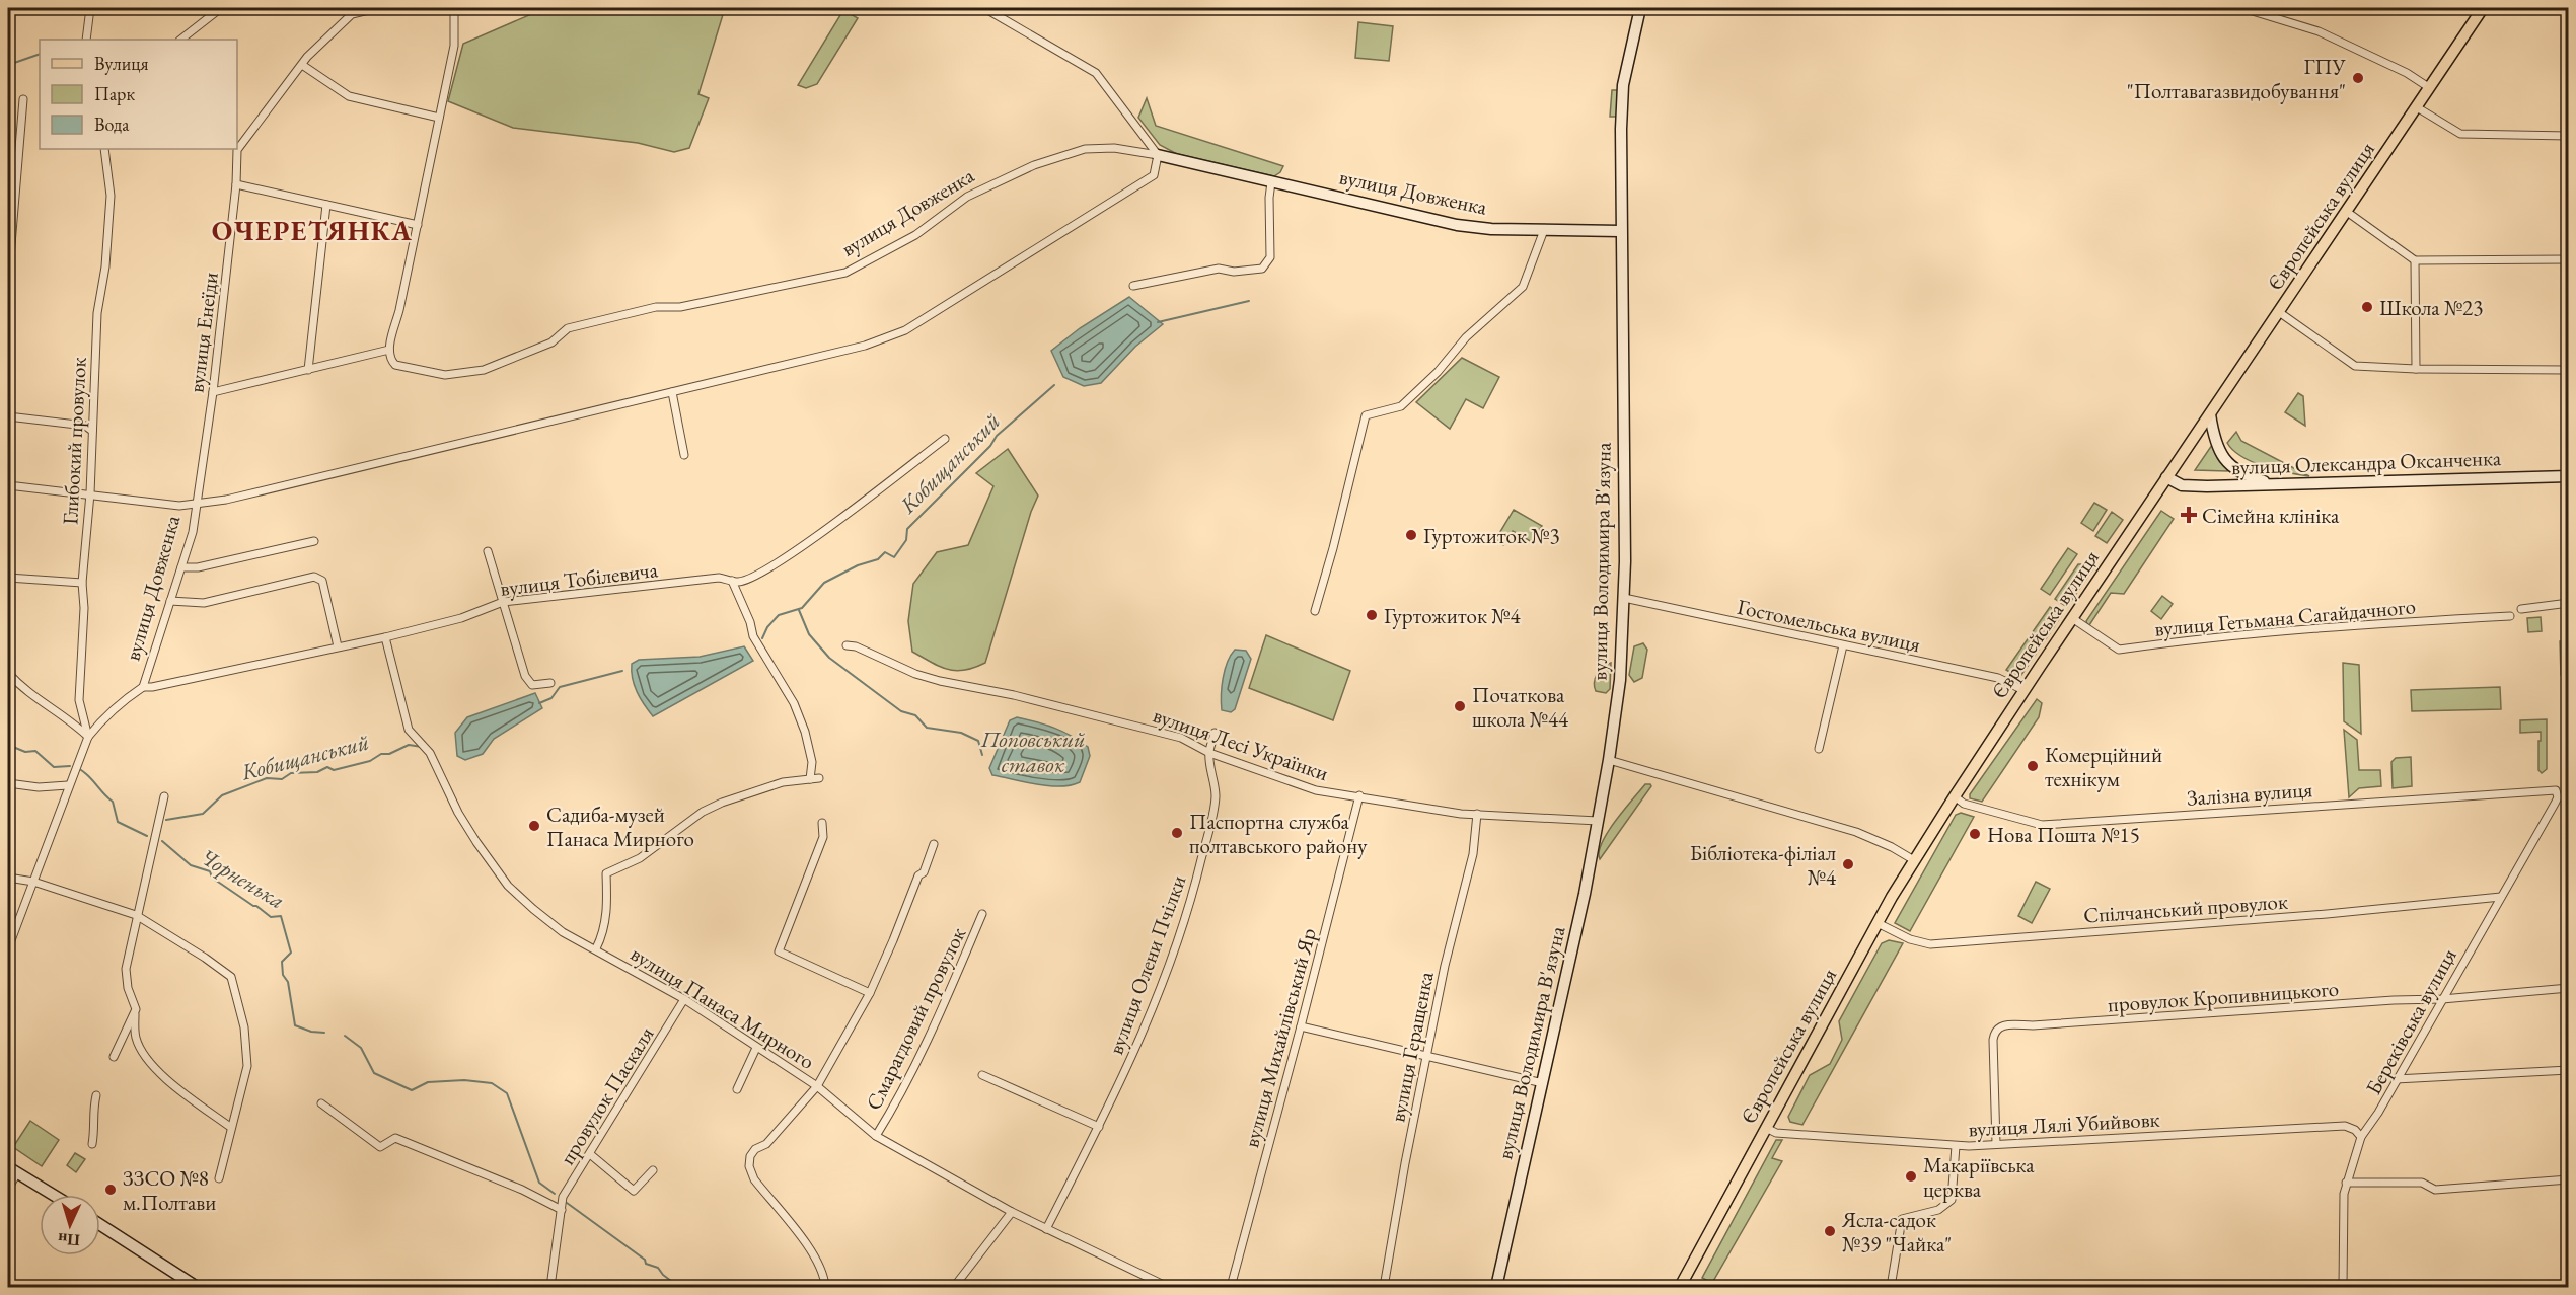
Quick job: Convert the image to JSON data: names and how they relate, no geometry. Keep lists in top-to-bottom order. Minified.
{"streets":{"main road":["вулиця Довженка","Європейська вулиця","вулиця Олександра Оксанченка","вулиця Володимира В'язуна"],"street":["вулиця Енеїди","Глибокий провулок","вулиця Тобілевича","вулиця Гетьмана Сагайдачного","Гостомельська вулиця","вулиця Лесі Українки","Залізна вулиця","Спілчанський провулок","вулиця Олени Пчілки","провулок Кропивницького","вулиця Панаса Мирного","Смарагдовий провулок","Береківська вулиця","вулиця Михайлівський Яр","вулиця Геращенка","провулок Паскаля","вулиця Лялі Убийвовк"]},"crossings":[["вулиця Довженка","вулиця Енеїди"],["вулиця Довженка","Глибокий провулок"],["вулиця Довженка","вулиця Володимира В'язуна"],["вулиця Довженка","вулиця Тобілевича"],["Європейська вулиця","вулиця Олександра Оксанченка"],["Європейська вулиця","вулиця Гетьмана Сагайдачного"],["Європейська вулиця","Гостомельська вулиця"],["Європейська вулиця","Залізна вулиця"],["Європейська вулиця","Спілчанський провулок"],["Європейська вулиця","вулиця Лялі Убийвовк"],["вулиця Володимира В'язуна","Гостомельська вулиця"],["вулиця Володимира В'язуна","вулиця Лесі Українки"],["вулиця Тобілевича","вулиця Панаса Мирного"],["вулиця Лесі Українки","вулиця Олени Пчілки"],["вулиця Лесі Українки","вулиця Михайлівський Яр"],["вулиця Лесі Українки","вулиця Геращенка"],["Залізна вулиця","Береківська вулиця"],["Спілчанський провулок","Береківська вулиця"],["вулиця Олени Пчілки","вулиця Панаса Мирного"],["провулок Кропивницького","Береківська вулиця"],["провулок Кропивницького","вулиця Лялі Убийвовк"],["вулиця Панаса Мирного","Смарагдовий провулок"],["вулиця Панаса Мирного","провулок Паскаля"],["Береківська вулиця","вулиця Лялі Убийвовк"]],"districts":["ОЧЕРЕТЯНКА"],"water":["Кобищанський","Поповський ставок","Чорненька"],"places":{"other":["ГПУ \"Полтавагазвидобування\"","Школа №23","Гуртожиток №3","Гуртожиток №4","Початкова школа №44","Комерційний технікум","Садиба-музей Панаса Мирного","Паспортна служба полтавського району","Нова Пошта №15","Бібліотека-філіал №4","Макаріївська церква","ЗЗСО №8 м.Полтави","Ясла-садок №39 \"Чайка\""],"health":["Сімейна клініка"]},"legend":["Вулиця","Парк","Вода"],"north":"bottom"}
